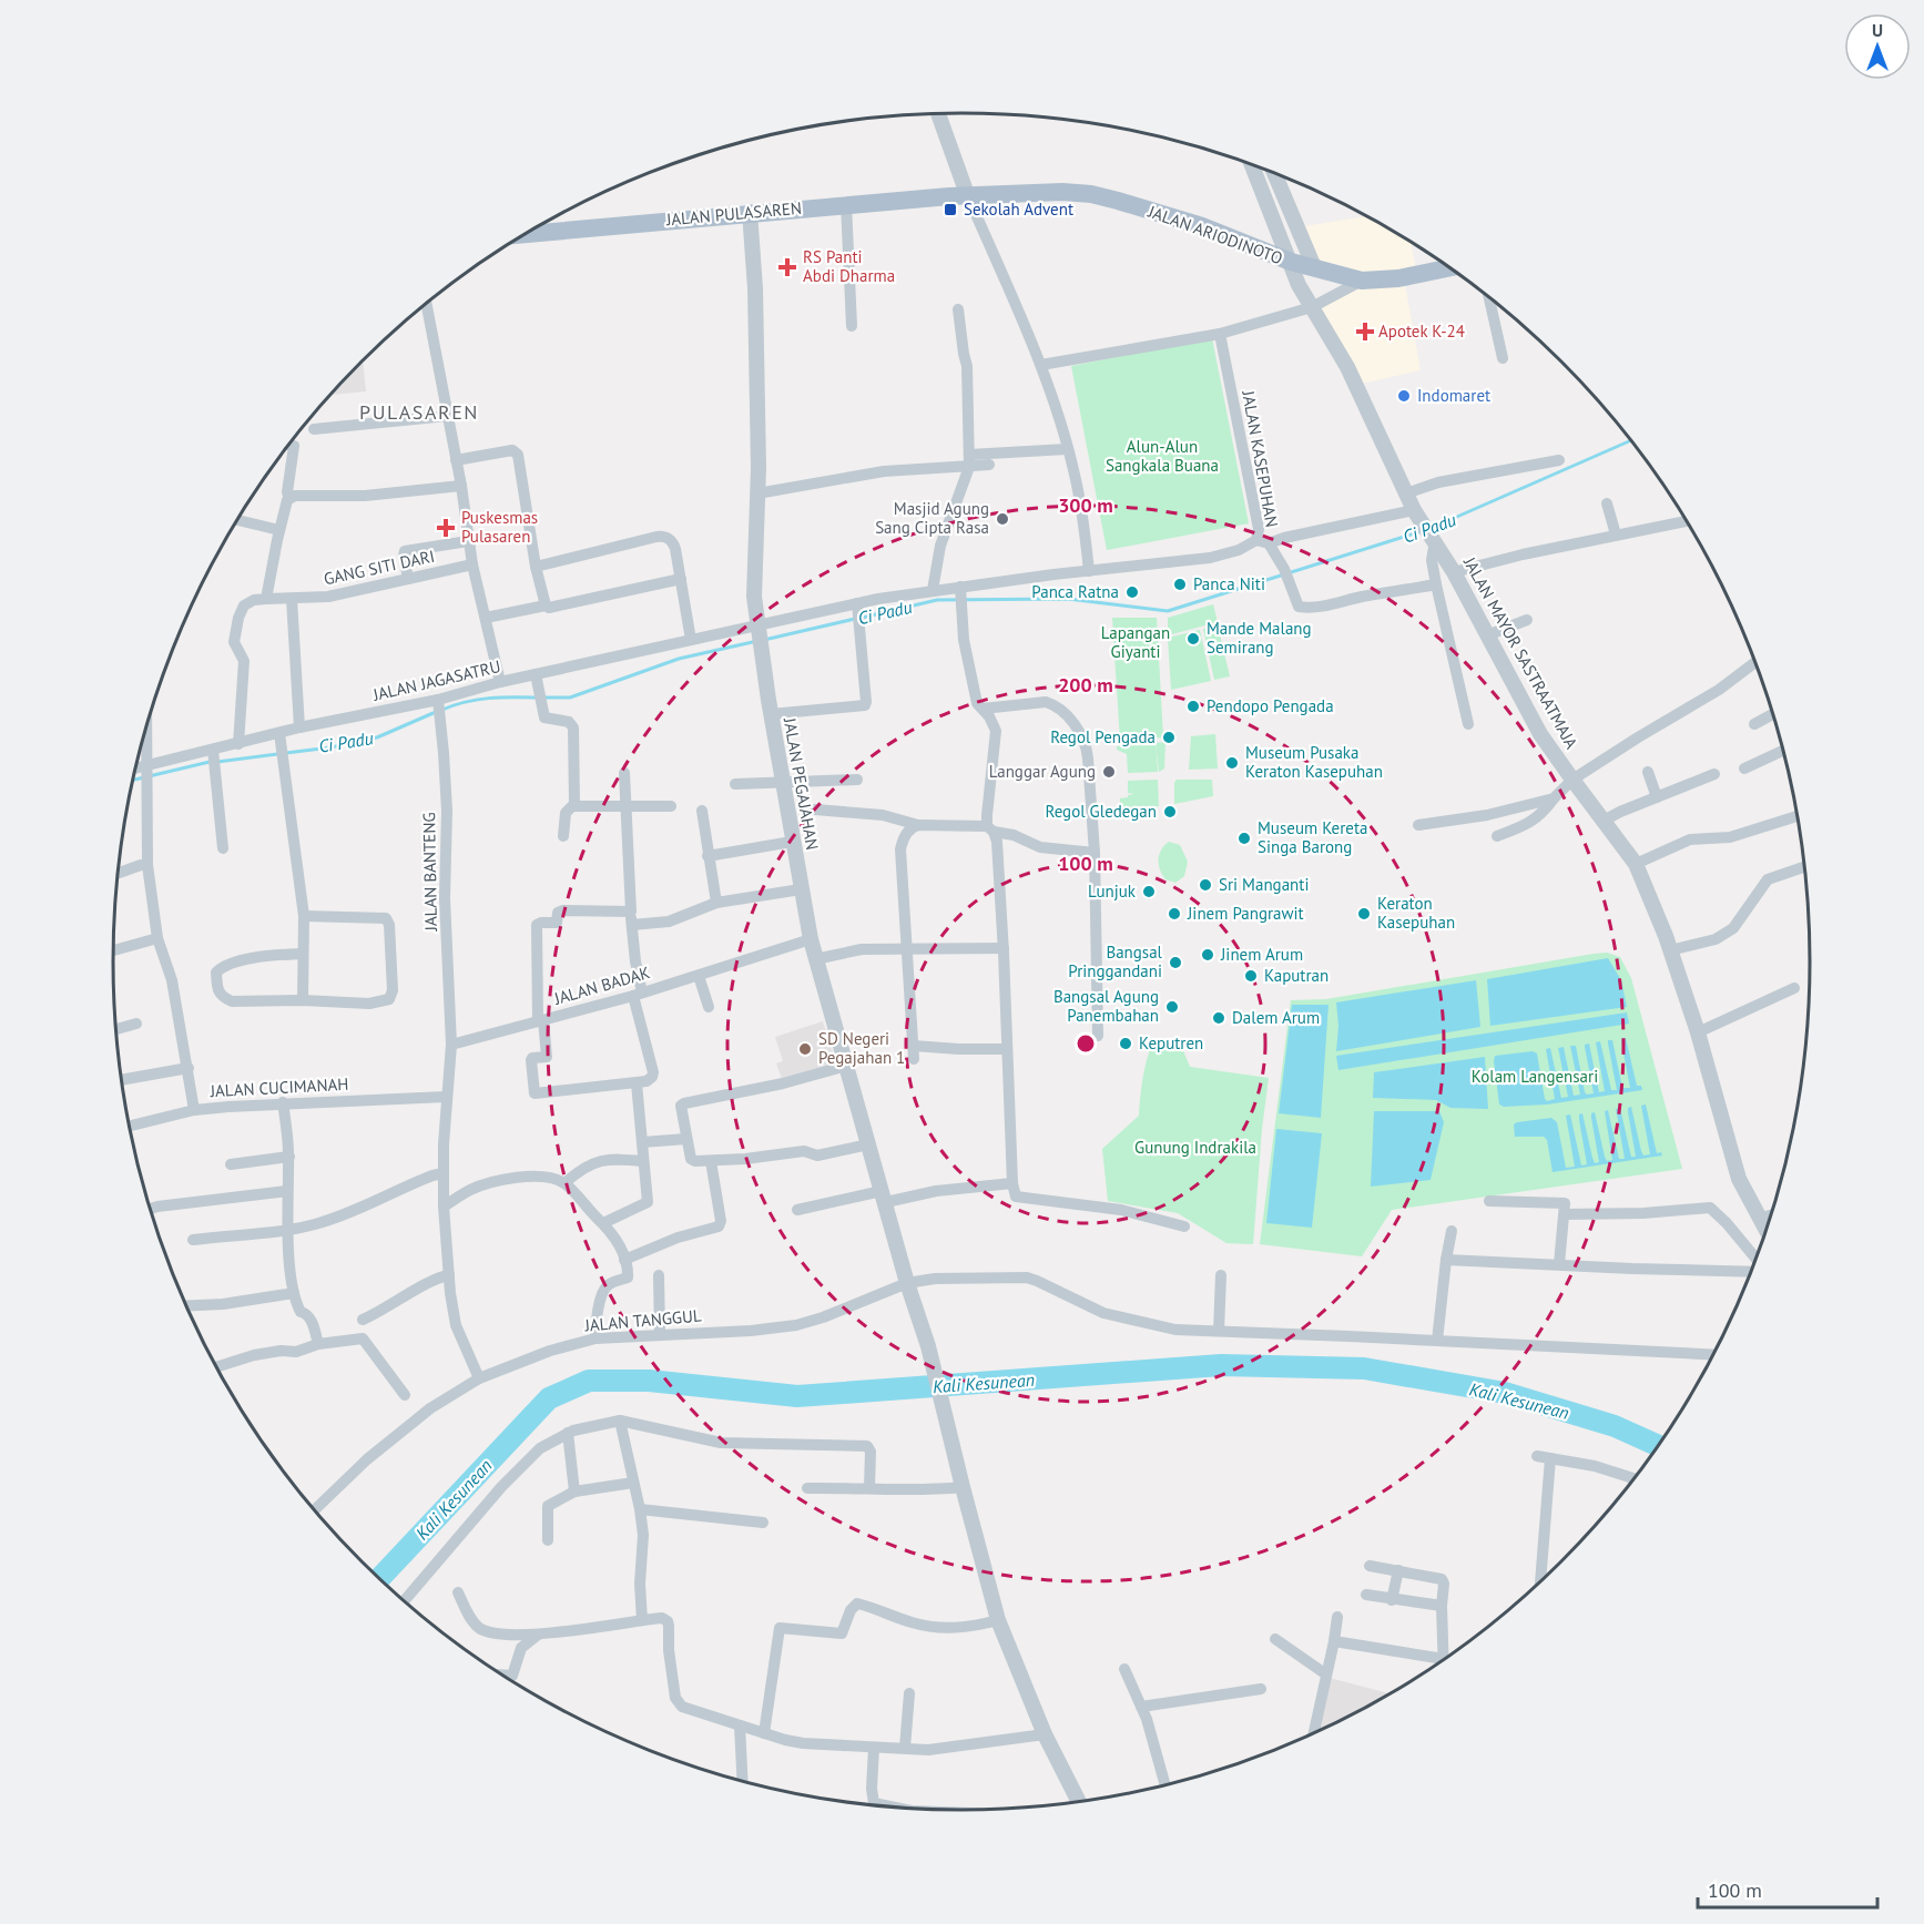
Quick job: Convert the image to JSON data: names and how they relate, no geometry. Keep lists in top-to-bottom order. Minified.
{"streets":{"main road":["JALAN PULASAREN","JALAN ARIODINOTO"],"street":["JALAN KASEPUHAN","GANG SITI DARI","JALAN MAYOR SASTRAATMAJA","JALAN JAGASATRU","JALAN PEGAJAHAN","JALAN BANTENG","JALAN BADAK","JALAN CUCIMANAH","JALAN TANGGUL"]},"crossings":[["JALAN PULASAREN","JALAN ARIODINOTO"],["JALAN PULASAREN","JALAN PEGAJAHAN"],["JALAN ARIODINOTO","JALAN MAYOR SASTRAATMAJA"],["JALAN KASEPUHAN","JALAN JAGASATRU"],["JALAN KASEPUHAN","JALAN PEGAJAHAN"],["JALAN JAGASATRU","JALAN PEGAJAHAN"],["JALAN JAGASATRU","JALAN BANTENG"],["JALAN PEGAJAHAN","JALAN BADAK"],["JALAN PEGAJAHAN","JALAN TANGGUL"],["JALAN BANTENG","JALAN BADAK"]],"districts":["PULASAREN"],"water":["Ci Padu","Kali Kesunean"],"parks":["Alun-Alun Sangkala Buana","Lapangan Giyanti","Kolam Langensari","Gunung Indrakila"],"places":{"transit":["Sekolah Advent"],"health":["RS Panti Abdi Dharma","Apotek K-24","Puskesmas Pulasaren"],"other":["Indomaret","Masjid Agung Sang Cipta Rasa","Panca Niti","Panca Ratna","Mande Malang Semirang","Pendopo Pengada","Regol Pengada","Museum Pusaka Keraton Kasepuhan","Langgar Agung","Regol Gledegan","Museum Kereta Singa Barong","Sri Manganti","Lunjuk","Jinem Pangrawit","Keraton Kasepuhan","Jinem Arum","Bangsal Pringgandani","Kaputran","Bangsal Agung Panembahan","Dalem Arum","Keputren","SD Negeri Pegajahan 1"]},"scale_bar":"100 m","north":"top","rings":["300 m","200 m","100 m"]}
